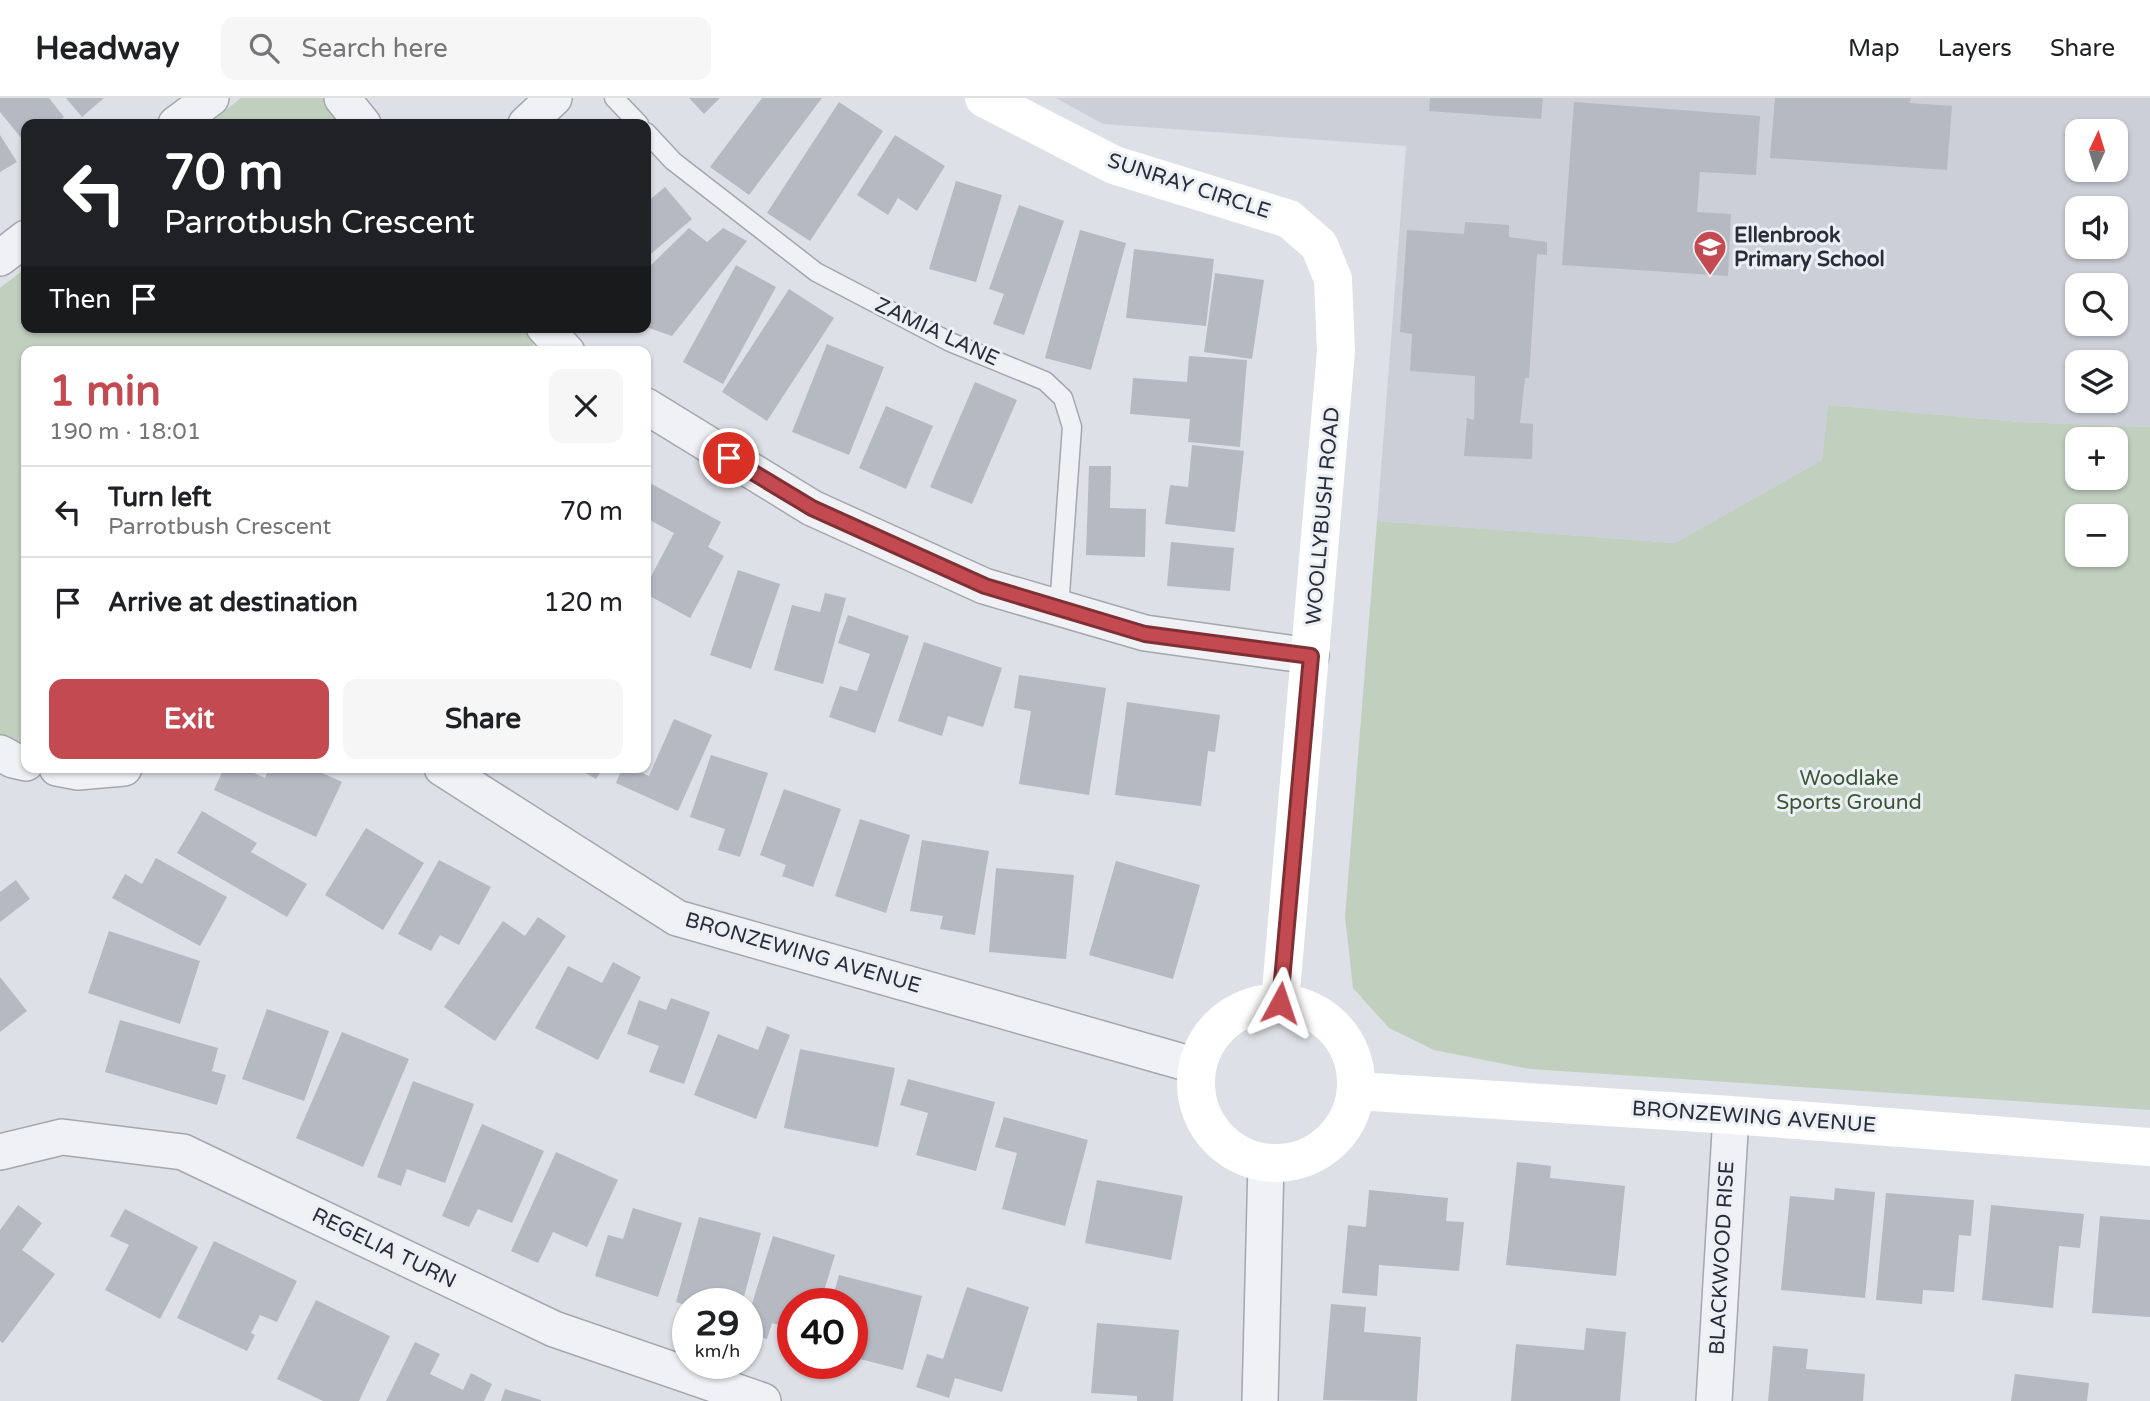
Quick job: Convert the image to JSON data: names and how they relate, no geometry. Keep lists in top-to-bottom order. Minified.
{"streets":{"street":["SUNRAY CIRCLE","WOOLLYBUSH ROAD","BRONZEWING AVENUE","REGELIA TURN","BLACKWOOD RISE"],"lane":["ZAMIA LANE"]},"crossings":[["SUNRAY CIRCLE","WOOLLYBUSH ROAD"],["WOOLLYBUSH ROAD","BRONZEWING AVENUE"],["BRONZEWING AVENUE","BLACKWOOD RISE"]],"parks":["Woodlake Sports Ground"],"places":{"school or university":["Ellenbrook Primary School"]},"north":"top","page":{"header":"Headway","search":"Search here","nav":["Map","Layers","Share"],"map_buttons":["+","−"],"turn":["70 m","Parrotbush Crescent"],"then":"Then","heading":["1 min","190 m · 18:01"],"list":[{"name":"Turn left","note":"Parrotbush Crescent","value":"70 m"},{"name":"Arrive at destination","value":"120 m"}],"buttons":["Exit","Share"],"speed":"29 km/h","limit":"40"}}
